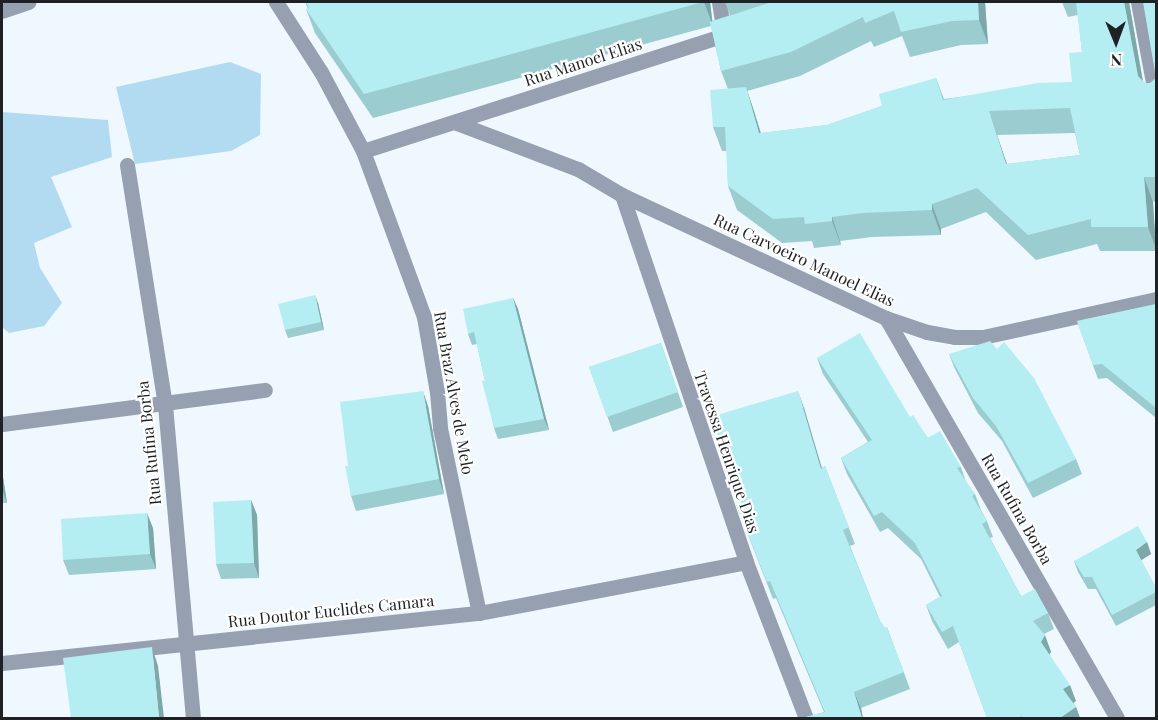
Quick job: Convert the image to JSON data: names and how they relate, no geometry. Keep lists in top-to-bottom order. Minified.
{"streets":{"street":["Rua Manoel Elias","Rua Carvoeiro Manoel Elias","Rua Braz Alves de Melo","Rua Rufina Borba","Travessa Henrique Dias","Rua Doutor Euclides Camara"]},"crossings":[["Rua Manoel Elias","Rua Carvoeiro Manoel Elias"],["Rua Manoel Elias","Rua Braz Alves de Melo"],["Rua Carvoeiro Manoel Elias","Rua Rufina Borba"],["Rua Carvoeiro Manoel Elias","Travessa Henrique Dias"],["Rua Braz Alves de Melo","Rua Doutor Euclides Camara"],["Rua Rufina Borba","Rua Doutor Euclides Camara"],["Travessa Henrique Dias","Rua Doutor Euclides Camara"]],"north":"bottom"}
